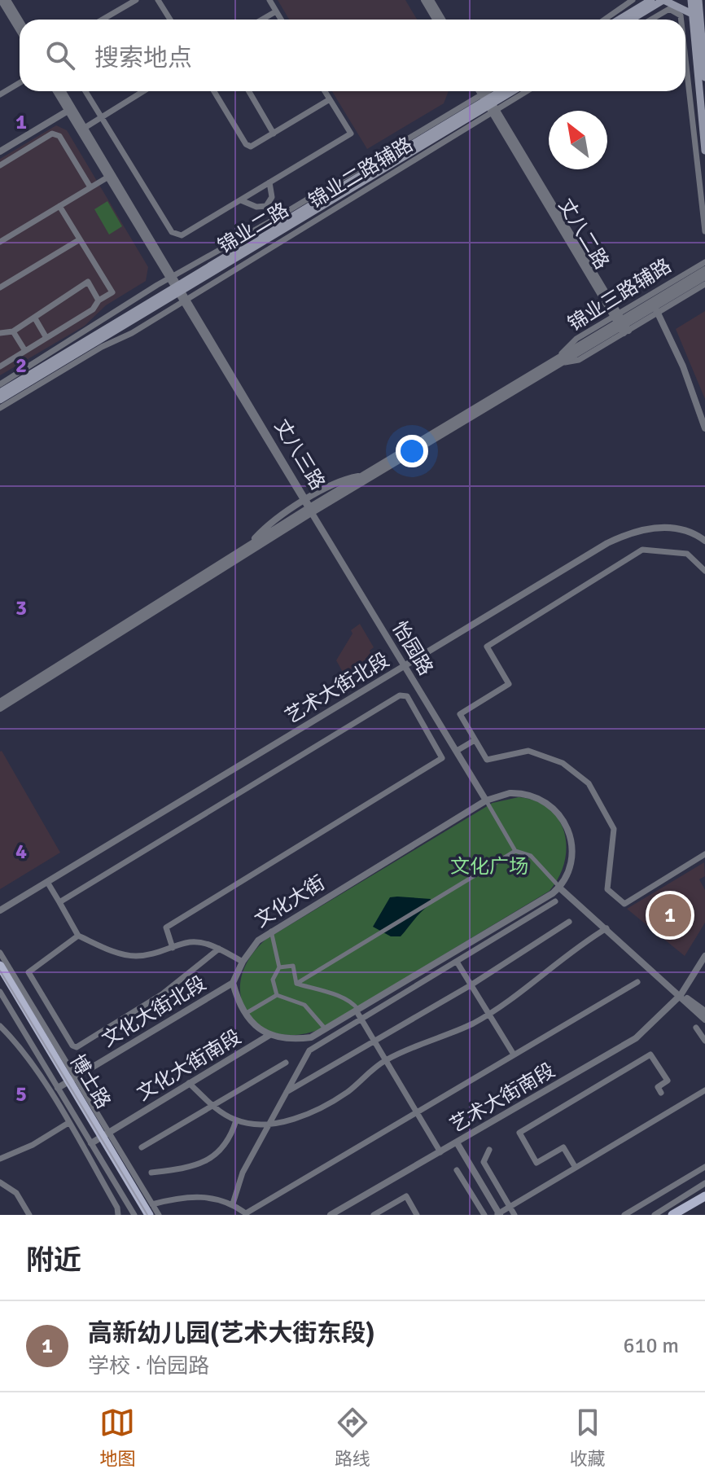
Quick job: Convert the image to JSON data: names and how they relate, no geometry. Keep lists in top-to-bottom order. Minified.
{"streets":{"main road":["锦业二路","博士路"],"street":["锦业二路辅路","丈八二路","锦业三路辅路","丈八三路","怡园路","艺术大街北段","文化大街","文化大街北段","文化大街南段","艺术大街南段"]},"crossings":[["锦业二路辅路","锦业二路"],["锦业二路辅路","丈八二路"],["锦业二路辅路","丈八三路"],["锦业二路","丈八二路"],["锦业二路","丈八三路"],["丈八二路","锦业三路辅路"],["丈八三路","怡园路"],["怡园路","艺术大街北段"],["怡园路","文化大街"],["文化大街","文化大街北段"],["文化大街北段","博士路"],["文化大街南段","博士路"]],"parks":["文化广场"],"north":"top left","page":{"search":"搜索地点","pins":"1","heading":"附近","list":[{"mark":"1","name":"高新幼儿园(艺术大街东段)","note":"学校 · 怡园路","value":"610 m"}],"nav":["地图","路线","收藏"]},"grid":{"rows":["1","2","3","4","5"]}}
